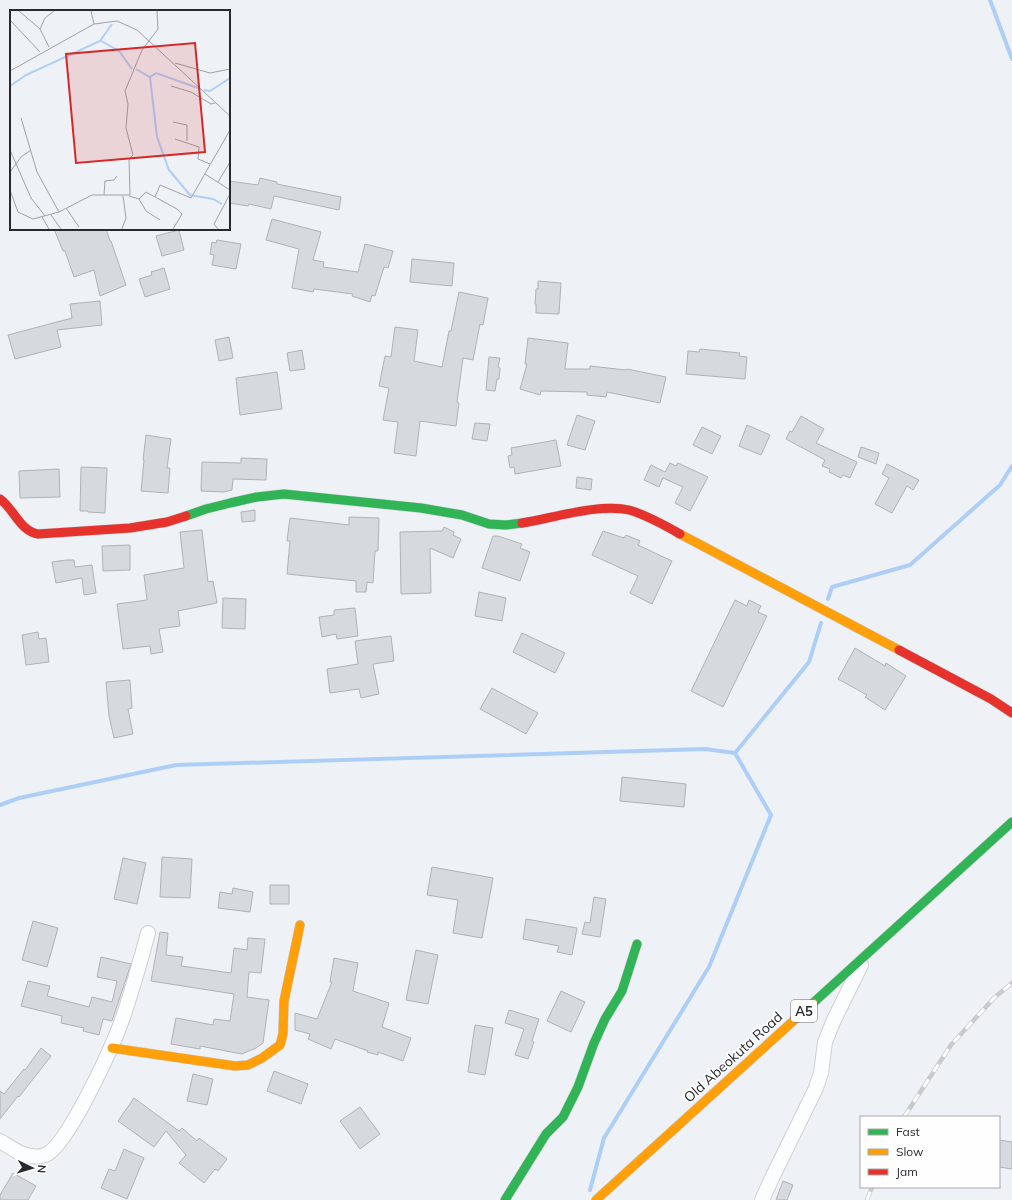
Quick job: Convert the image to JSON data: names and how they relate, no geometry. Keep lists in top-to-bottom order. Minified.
{"streets":{"main road":["A5","Old Abeokuta Road"]},"legend":["Fast","Slow","Jam"],"north":"right"}
